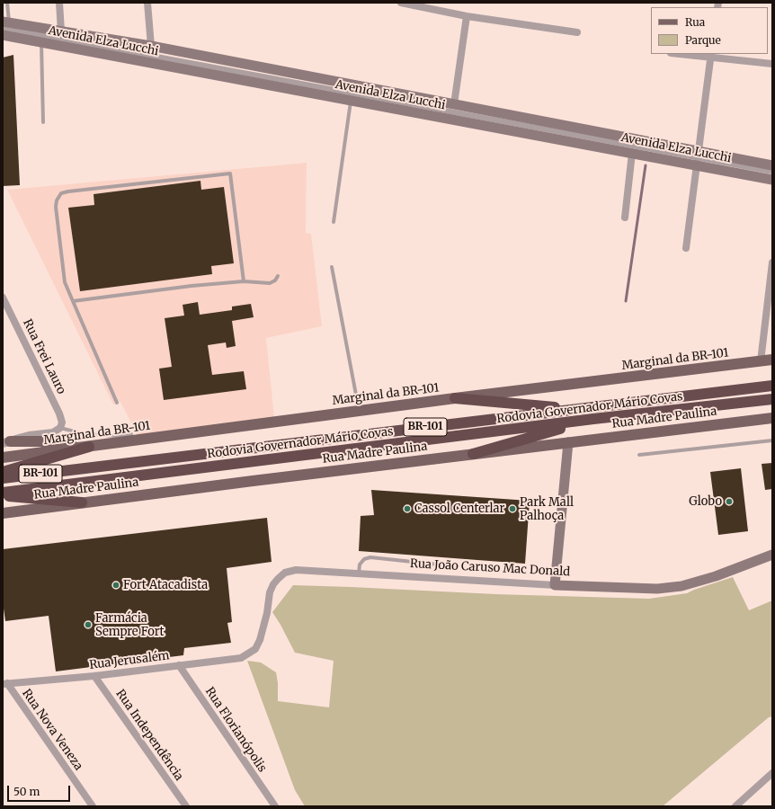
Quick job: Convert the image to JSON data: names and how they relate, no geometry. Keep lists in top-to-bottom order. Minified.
{"streets":{"highway":["Rodovia Governador Mário Covas","BR-101"],"main road":["Avenida Elza Lucchi","Marginal da BR-101","Rua Madre Paulina","Rua João Caruso Mac Donald"],"street":["Rua Frei Lauro","Rua Jerusalém","Rua Nova Veneza","Rua Florianópolis","Rua Independência"]},"crossings":[["Rua João Caruso Mac Donald","Rua Jerusalém"],["Rua Jerusalém","Rua Nova Veneza"],["Rua Jerusalém","Rua Florianópolis"],["Rua Jerusalém","Rua Independência"]],"places":["Globo","Cassol Centerlar","Park Mall Palhoça","Fort Atacadista","Farmácia Sempre Fort"],"legend":["Rua","Parque"],"scale_bar":"50 m"}
